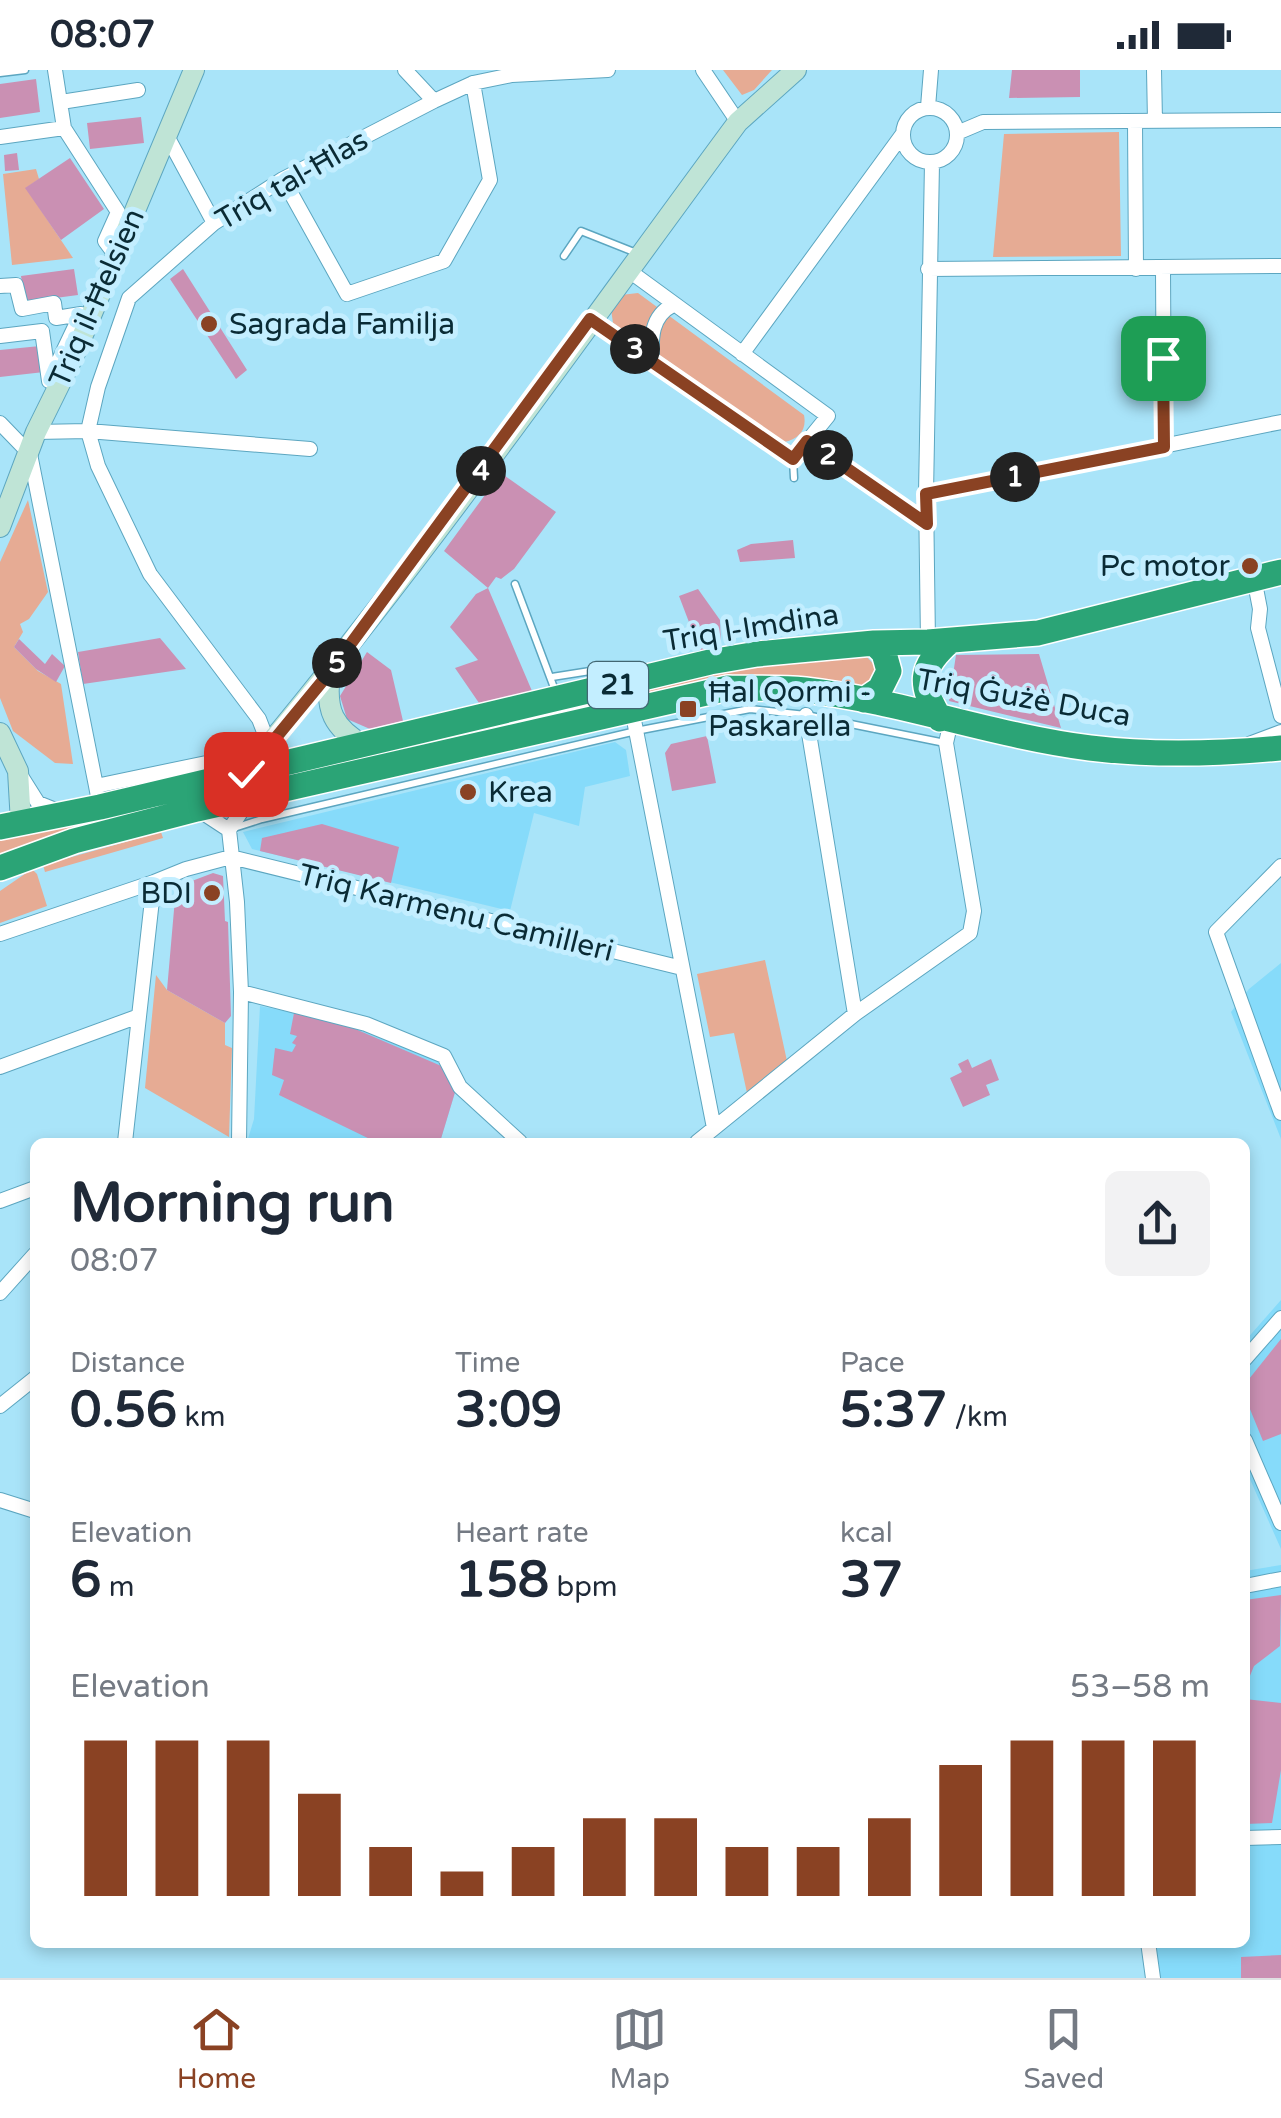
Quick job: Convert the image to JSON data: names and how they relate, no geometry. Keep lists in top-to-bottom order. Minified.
{"streets":{"highway":["Triq l-Imdina","21","Triq Ġużè Duca"],"street":["Triq tal-Ħlas","Triq il-Ħelsien","Triq Karmenu Camilleri"]},"crossings":[["Triq l-Imdina","Triq Ġużè Duca"]],"places":{"other":["Sagrada Familja","Pc motor","Krea","BDI"],"transit":["Ħal Qormi - Paskarella"]},"page":{"status":"08:07","pins":["3","2","4","1","5"],"heading":["Morning run","08:07"],"stats":[["Distance","0.56 km"],["Time","3:09"],["Pace","5:37 /km"],["Elevation","6 m"],["Heart rate","158 bpm"],["kcal","37"]],"chart":["Elevation","53–58 m"],"tabs":["Home","Map","Saved"]}}
